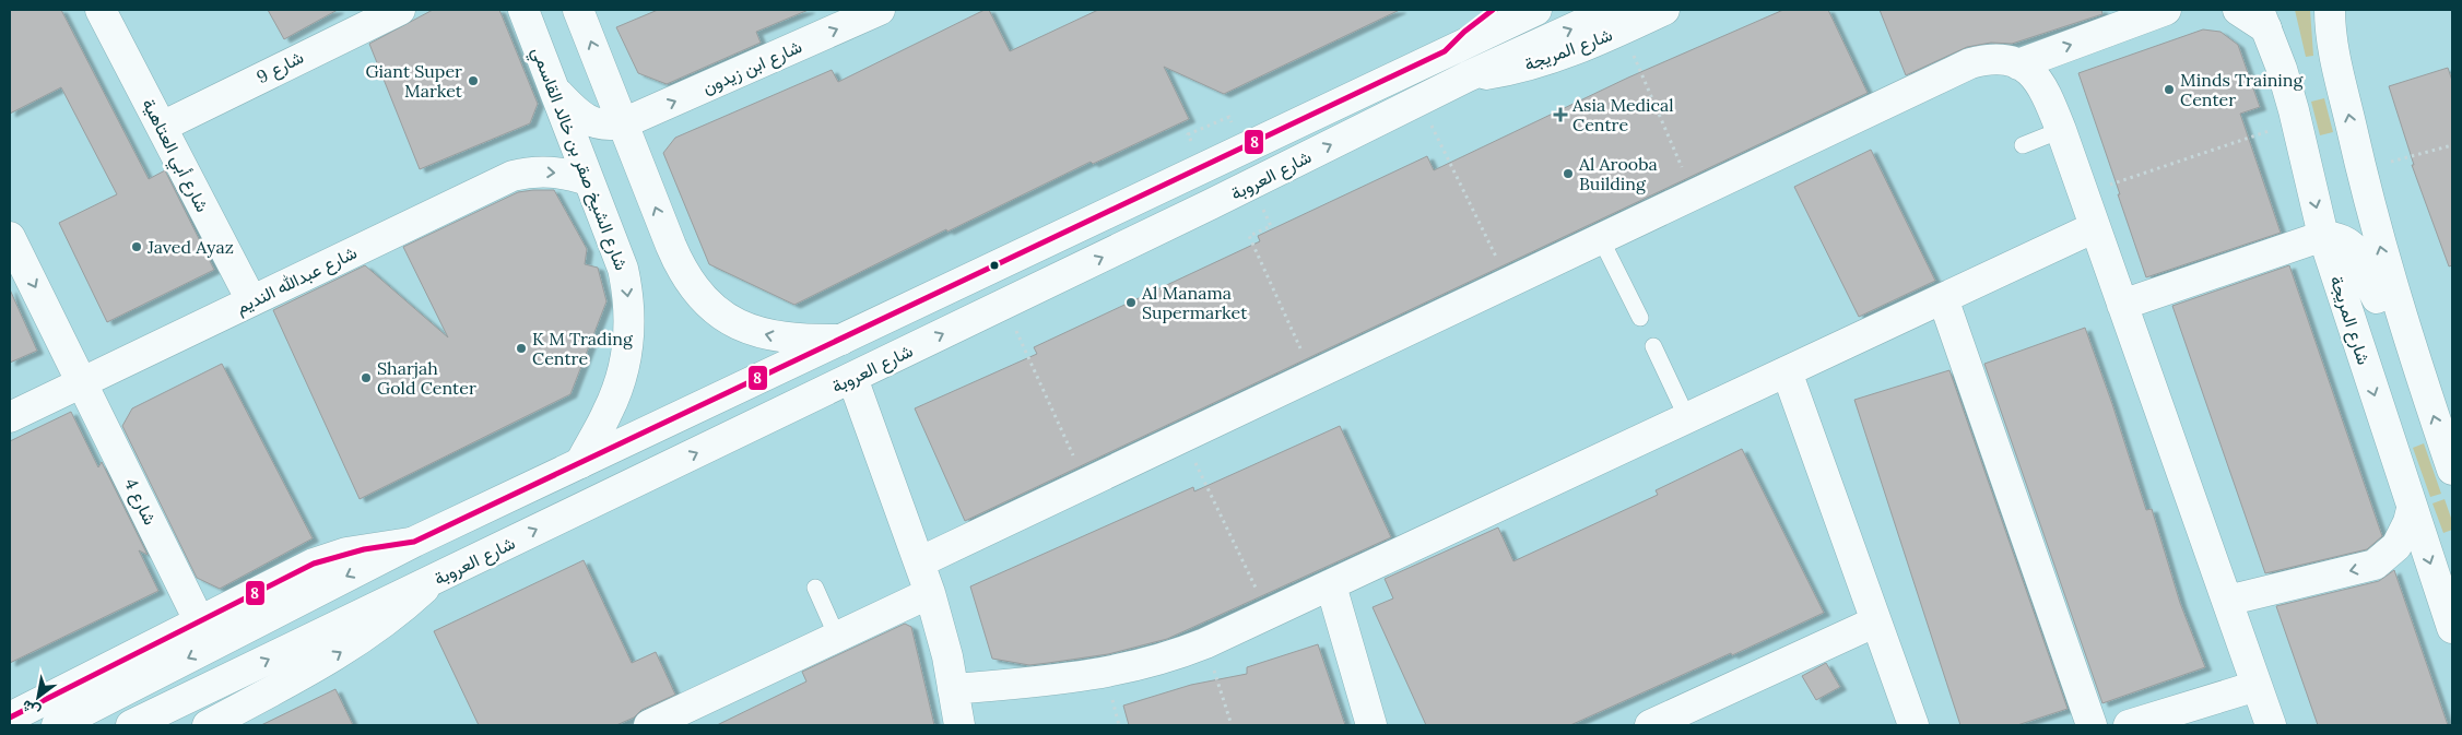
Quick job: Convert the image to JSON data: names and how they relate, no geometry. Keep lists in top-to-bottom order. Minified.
{"streets":{"street":["شارع المريجة","شارع 9","شارع ابن زيدون","شارع أبي العتاهية","شارع الشيخ صقر بن خالد القاسمي","شارع العروبة","شارع عبدالله النديم","شارع 4"]},"crossings":[["شارع المريجة","شارع العروبة"],["شارع 9","شارع أبي العتاهية"],["شارع أبي العتاهية","شارع عبدالله النديم"],["شارع الشيخ صقر بن خالد القاسمي","شارع العروبة"],["شارع الشيخ صقر بن خالد القاسمي","شارع عبدالله النديم"],["شارع عبدالله النديم","شارع 4"]],"one_way":["شارع ابن زيدون","شارع الشيخ صقر بن خالد القاسمي","شارع عبدالله النديم","شارع 4"],"places":{"other":["Giant Super Market","Minds Training Center","Al Arooba Building","Javed Ayaz","Al Manama Supermarket","K M Trading Centre","Sharjah Gold Center"],"health":["Asia Medical Centre"]},"lines":["transit line 8"],"north":"bottom left"}
